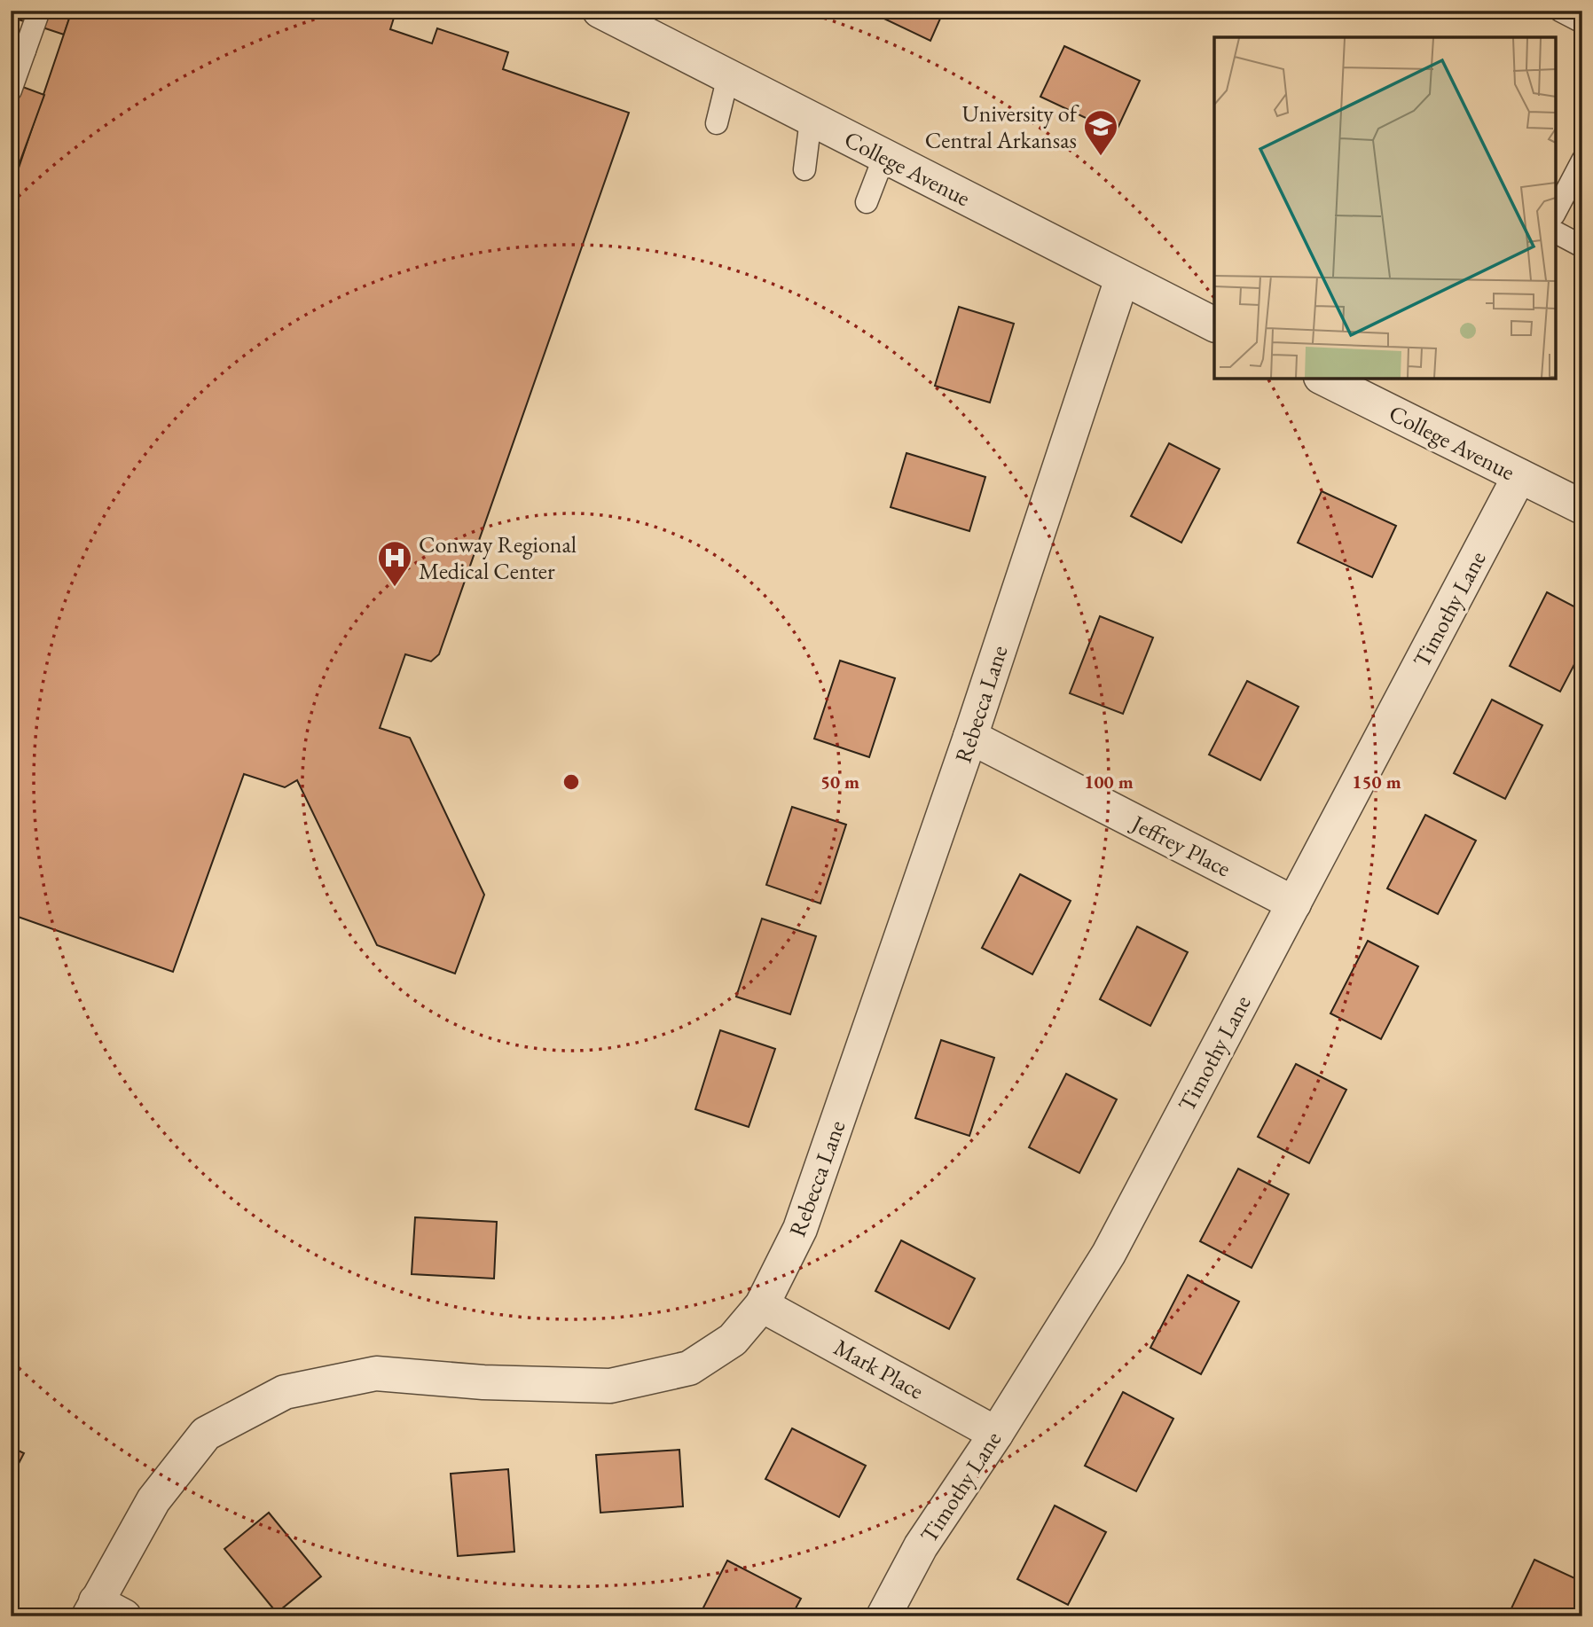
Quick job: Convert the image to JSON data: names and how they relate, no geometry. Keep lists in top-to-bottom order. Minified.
{"streets":{"street":["College Avenue","Timothy Lane","Rebecca Lane","Jeffrey Place","Mark Place"]},"crossings":[["College Avenue","Timothy Lane"],["College Avenue","Rebecca Lane"],["Timothy Lane","Jeffrey Place"],["Timothy Lane","Mark Place"],["Rebecca Lane","Jeffrey Place"],["Rebecca Lane","Mark Place"]],"places":{"school or university":["University of Central Arkansas"],"hospital":["Conway Regional Medical Center"]},"rings":["50 m","100 m","150 m"]}
